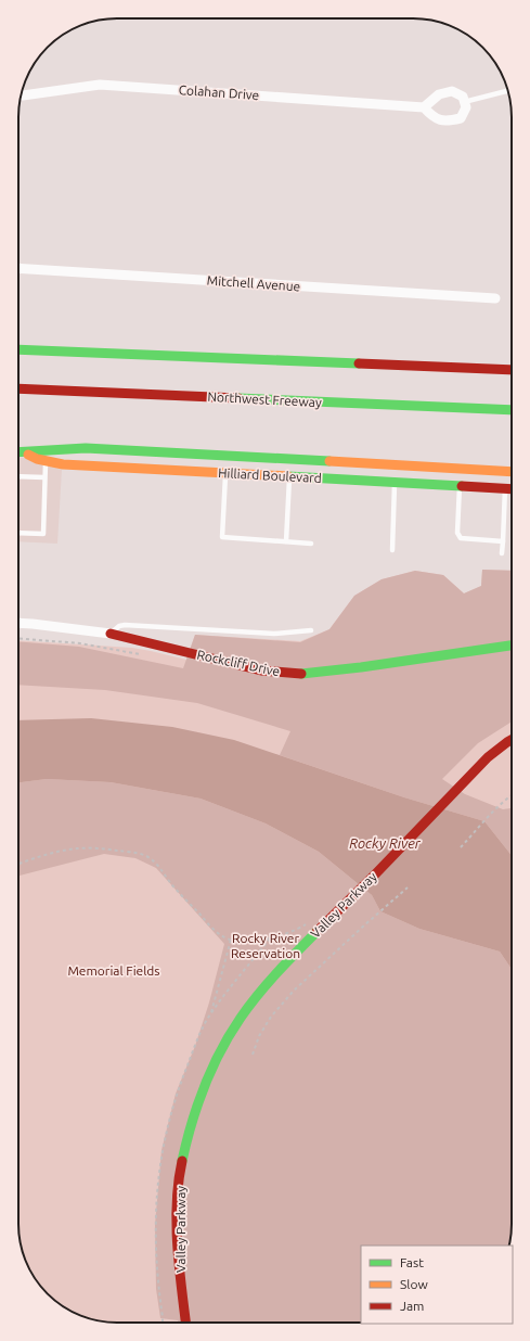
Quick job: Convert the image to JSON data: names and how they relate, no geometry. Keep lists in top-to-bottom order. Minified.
{"streets":{"main road":["Northwest Freeway","Hilliard Boulevard","Rockcliff Drive","Valley Parkway"],"street":["Colahan Drive","Mitchell Avenue"]},"water":["Rocky River"],"parks":["Rocky River Reservation","Memorial Fields"],"legend":["Fast","Slow","Jam"]}
